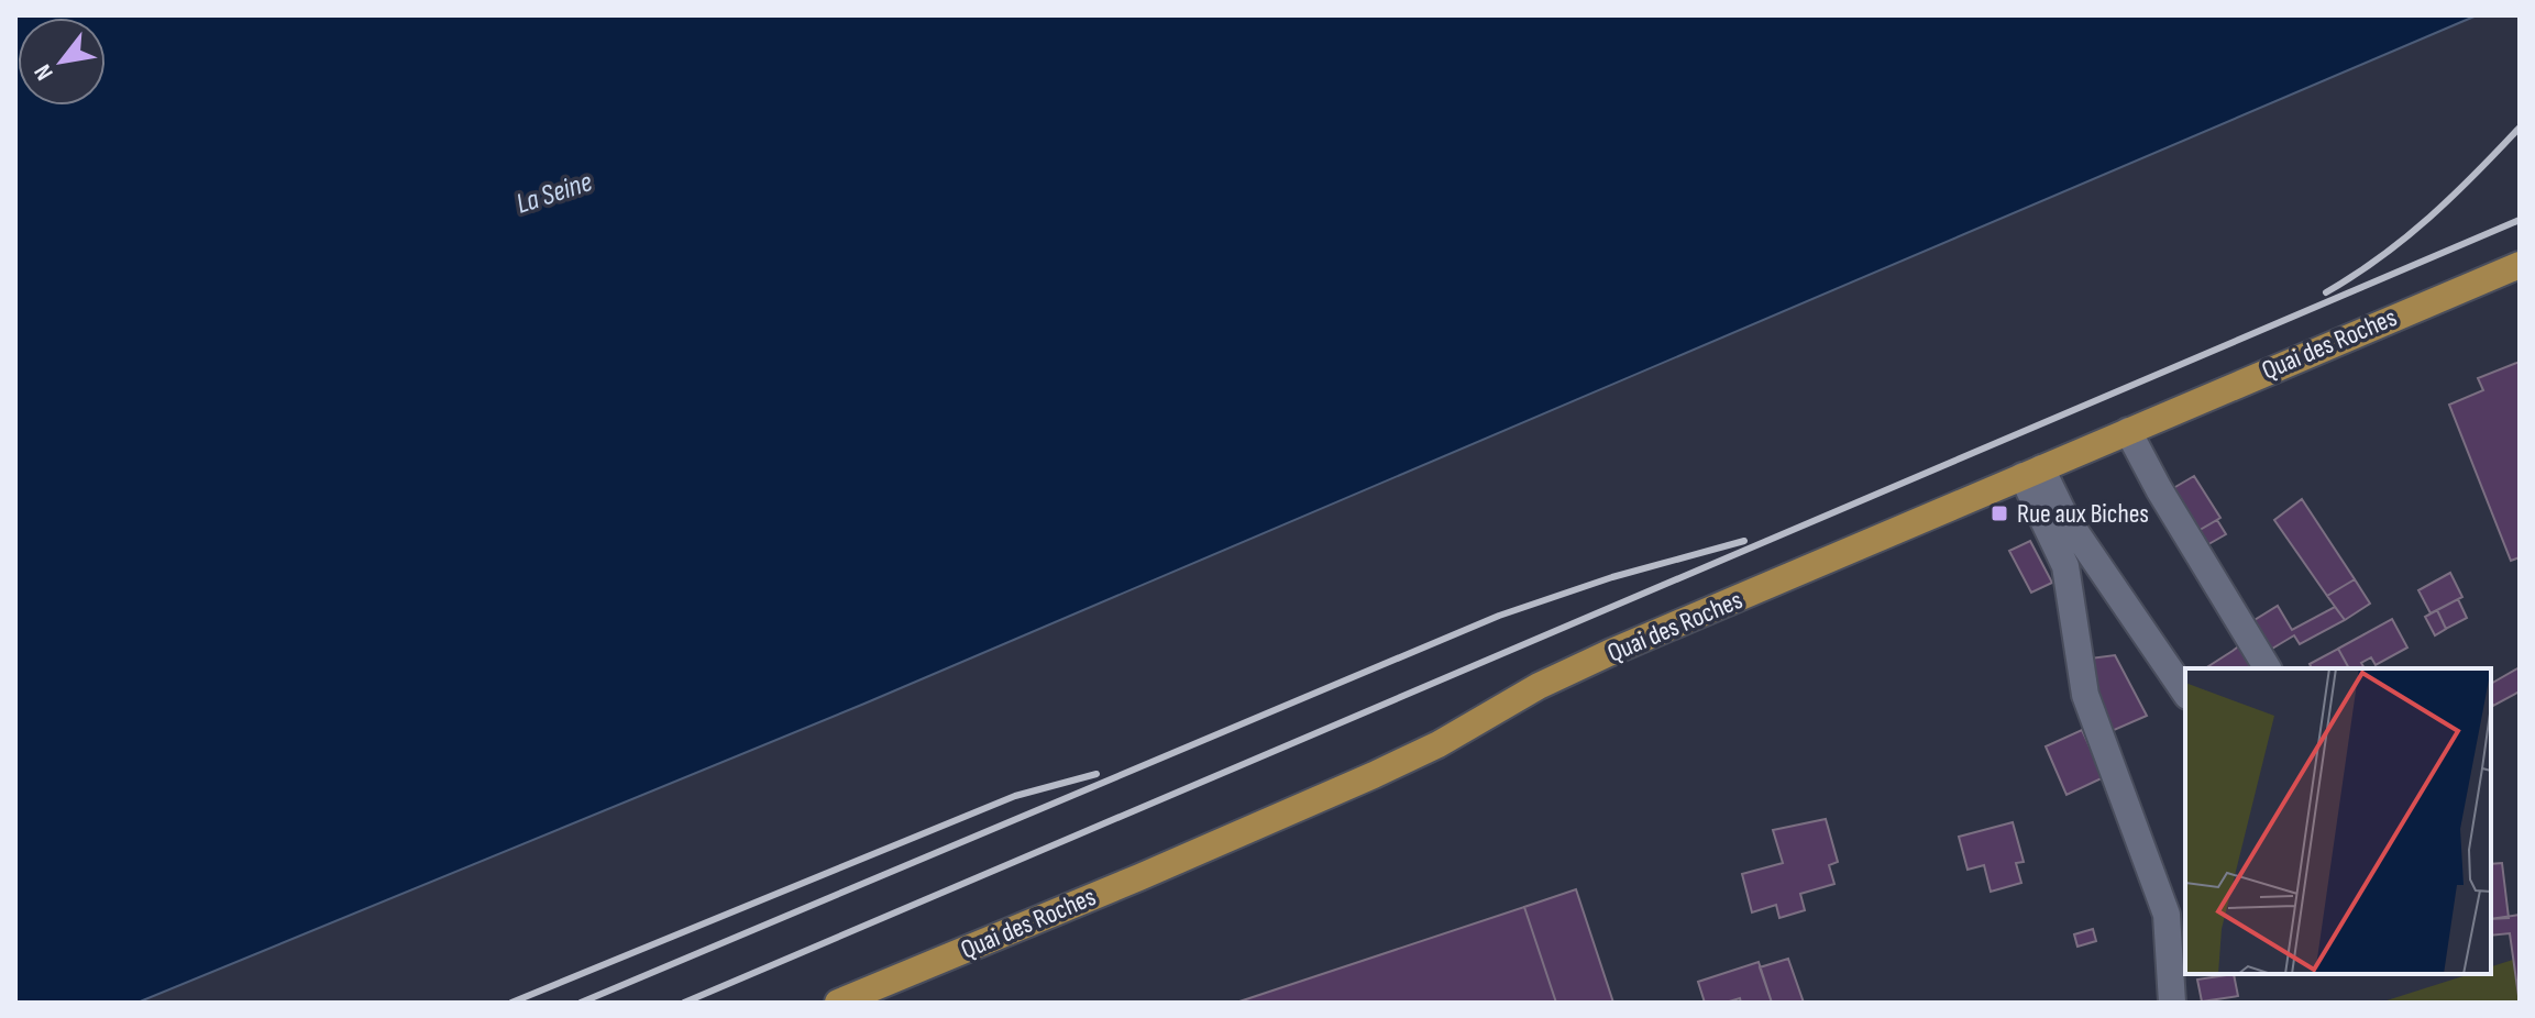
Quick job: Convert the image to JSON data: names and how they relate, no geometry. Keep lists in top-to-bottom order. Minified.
{"streets":{"main road":["Quai des Roches"]},"water":["La Seine"],"places":{"transit":["Rue aux Biches"]},"north":"bottom left"}
